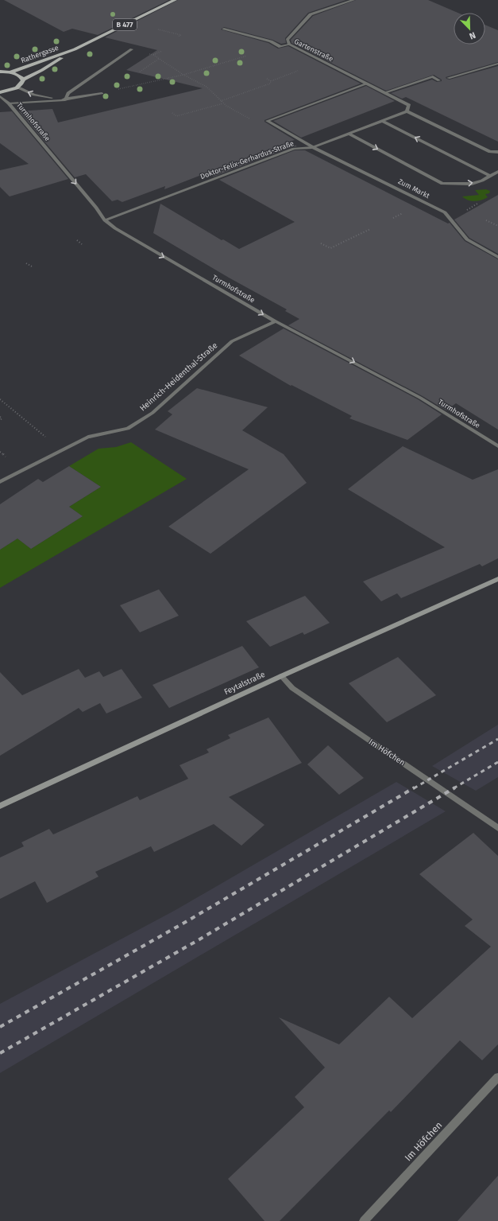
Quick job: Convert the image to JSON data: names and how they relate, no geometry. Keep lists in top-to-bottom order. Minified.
{"streets":{"main road":["B 477","Rathergasse"],"street":["Gartenstraße","Turmhofstraße","Doktor-Felix-Gerhardus-Straße","Zum Markt","Heinrich-Heidenthal-Straße","Feytalstraße","Im Höfchen"]},"crossings":[["B 477","Rathergasse"],["Gartenstraße","Doktor-Felix-Gerhardus-Straße"],["Gartenstraße","Zum Markt"],["Turmhofstraße","Doktor-Felix-Gerhardus-Straße"],["Turmhofstraße","Heinrich-Heidenthal-Straße"],["Doktor-Felix-Gerhardus-Straße","Zum Markt"],["Feytalstraße","Im Höfchen"]],"one_way":["Turmhofstraße"],"north":"bottom right"}
